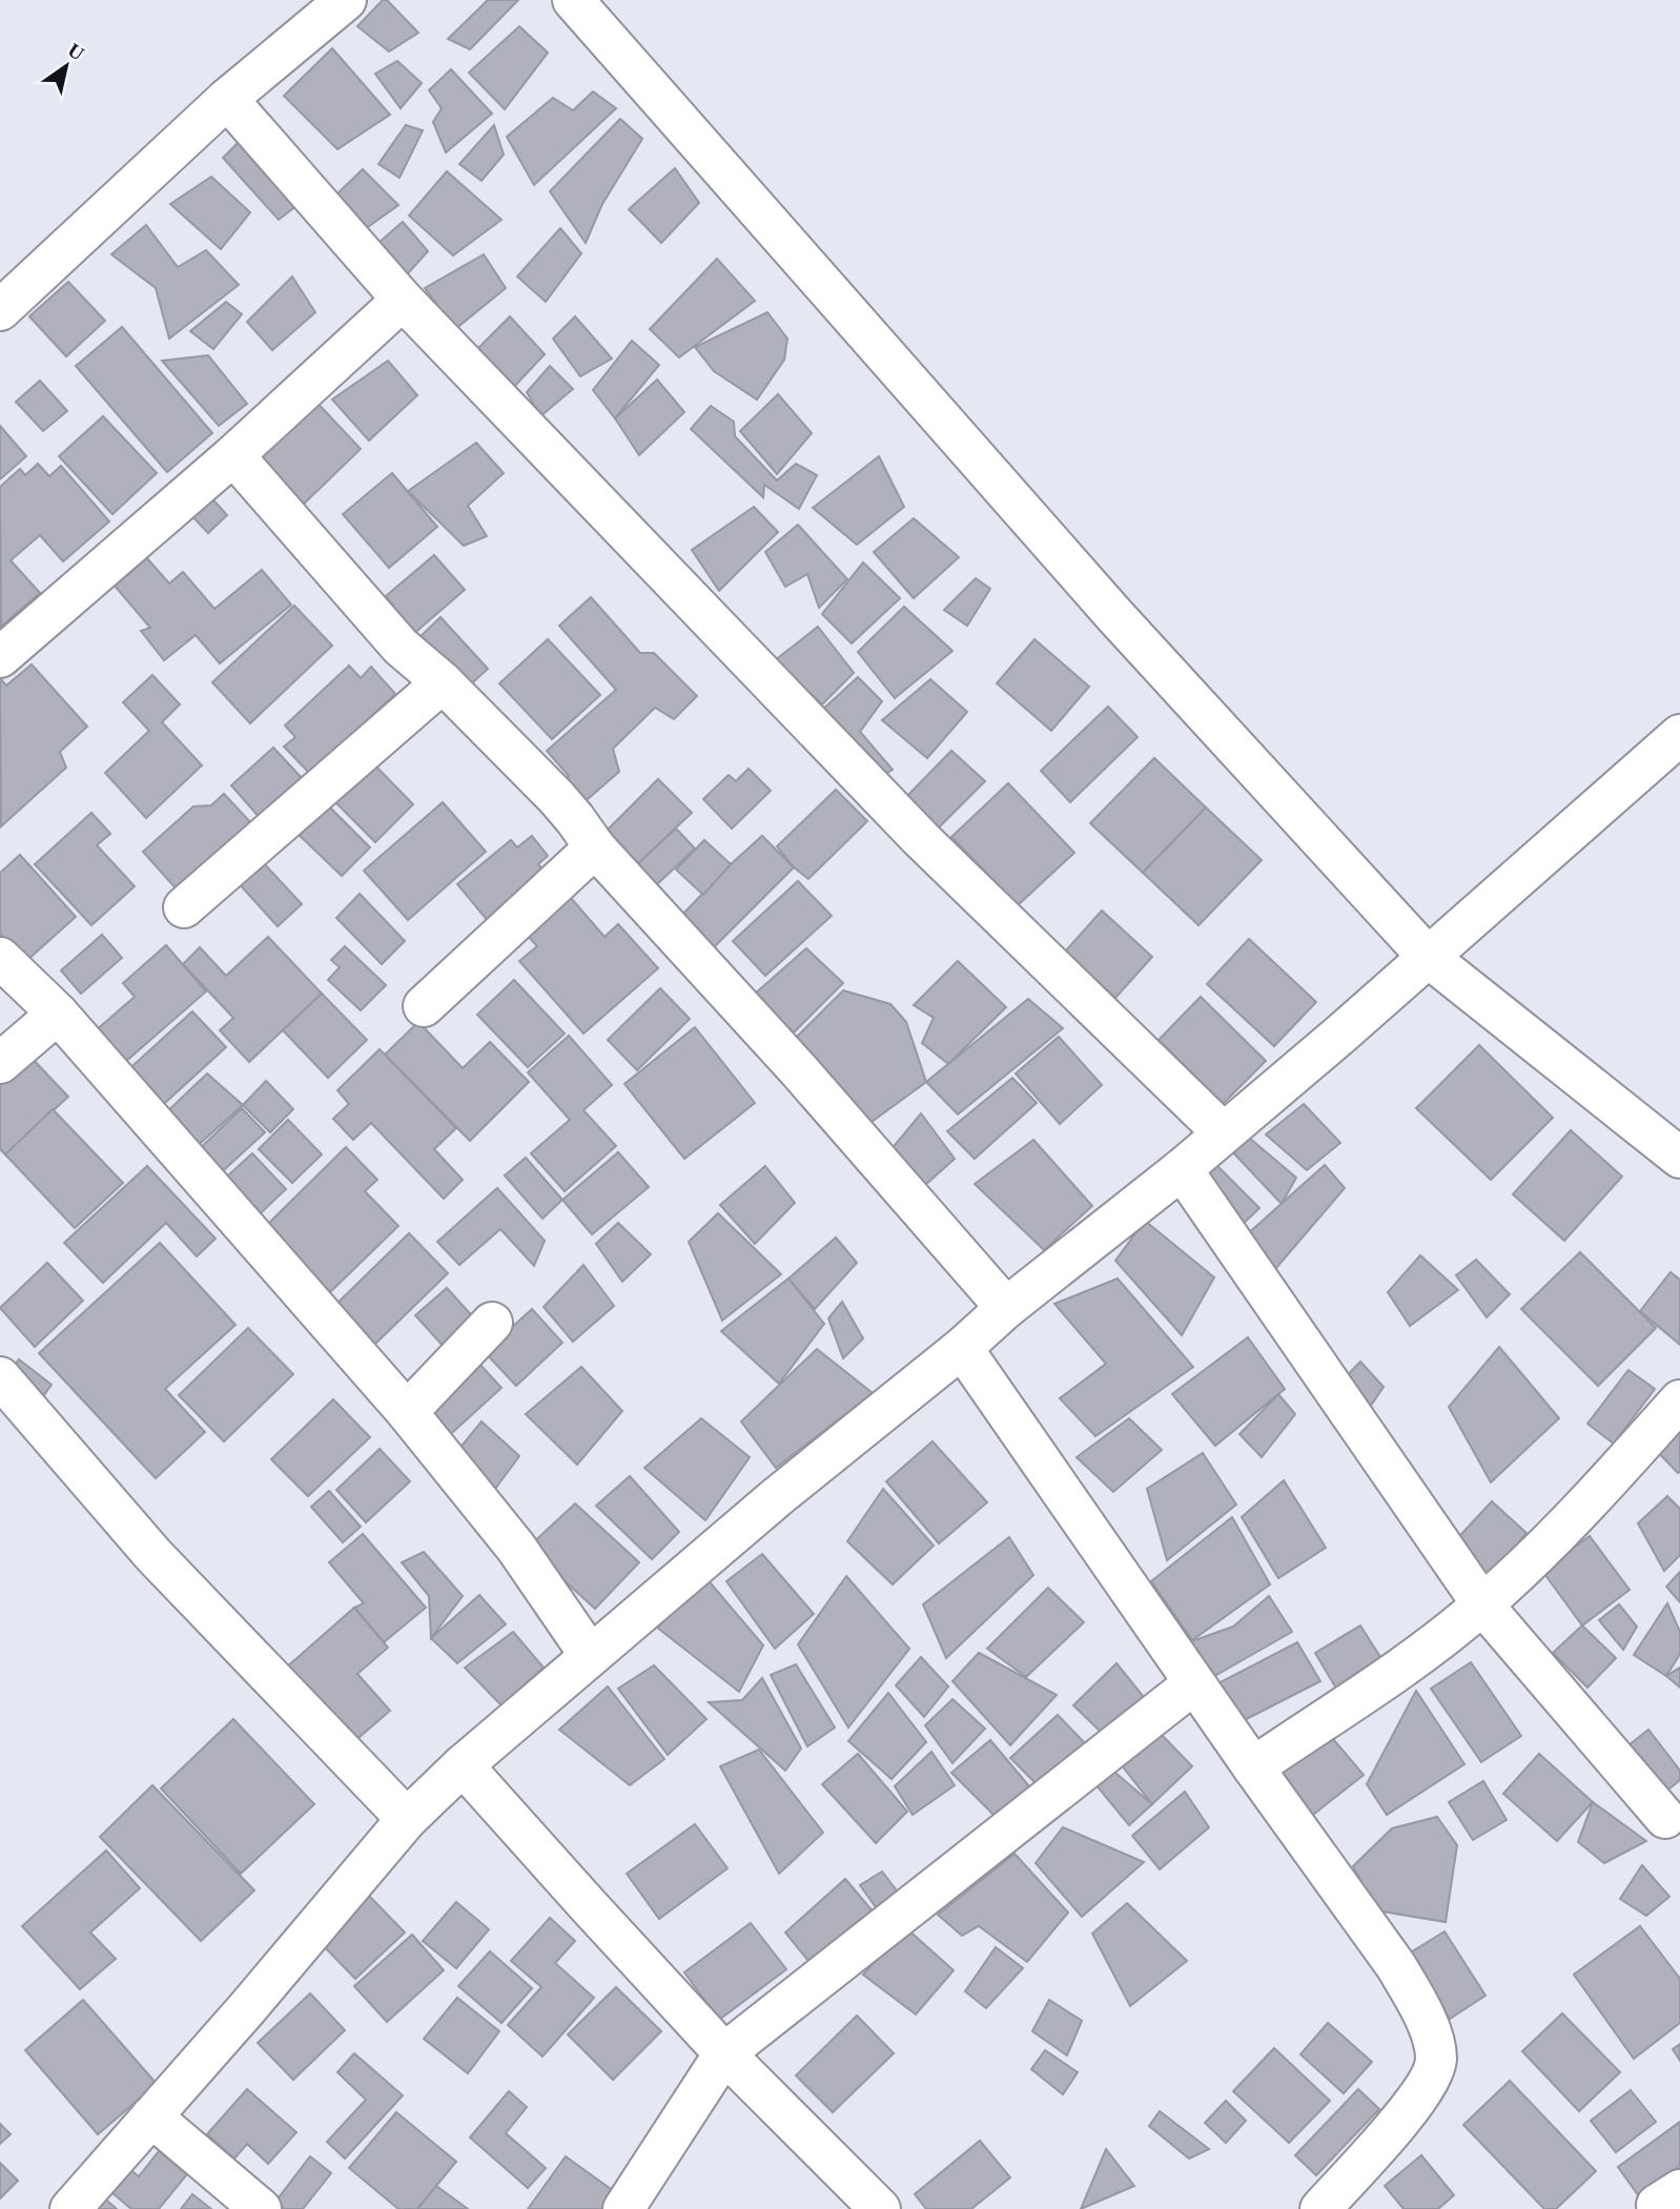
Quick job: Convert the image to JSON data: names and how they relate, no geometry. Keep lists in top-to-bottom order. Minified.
{"north":"top right"}
